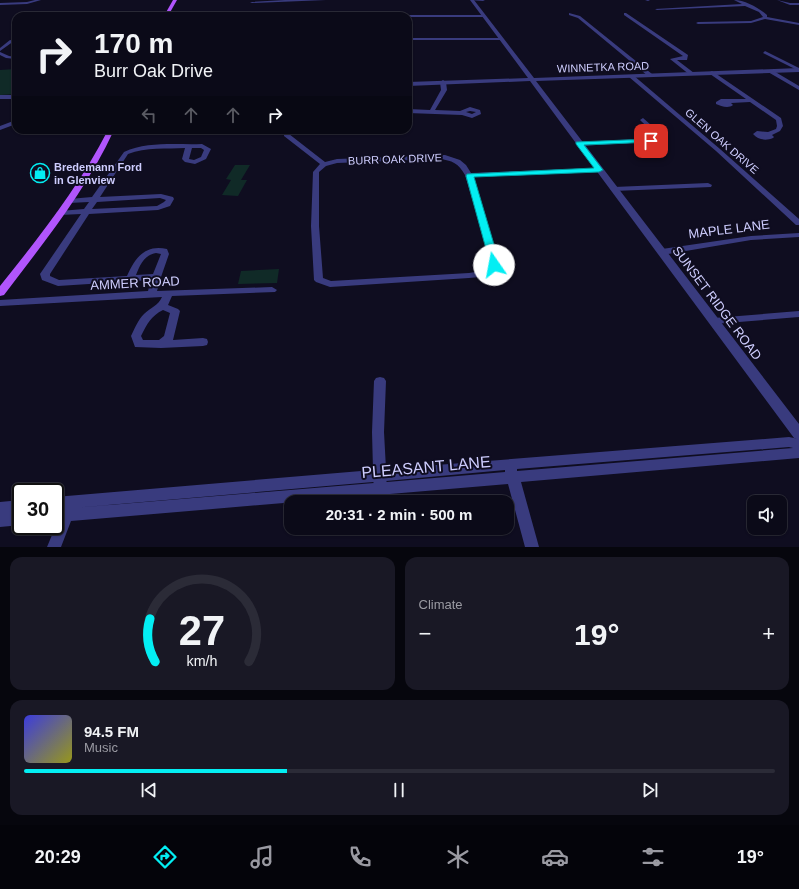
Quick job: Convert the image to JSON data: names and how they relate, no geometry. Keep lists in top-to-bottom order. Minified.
{"streets":{"street":["WINNETKA ROAD","GLEN OAK DRIVE","BURR OAK DRIVE","MAPLE LANE","AMMER ROAD","SUNSET RIDGE ROAD","PLEASANT LANE"]},"crossings":[["WINNETKA ROAD","GLEN OAK DRIVE"],["WINNETKA ROAD","SUNSET RIDGE ROAD"],["MAPLE LANE","SUNSET RIDGE ROAD"]],"places":{"shop":["Bredemann Ford in Glenview"]},"page":{"turn":["170 m","Burr Oak Drive"],"limit":"30","trip":"20:31 · 2 min · 500 m","tile":"Climate","heat":["−","19°","+"],"song":["94.5 FM","Music"],"tabs":["20:29","19°"],"gauge":["27","km/h"]}}
